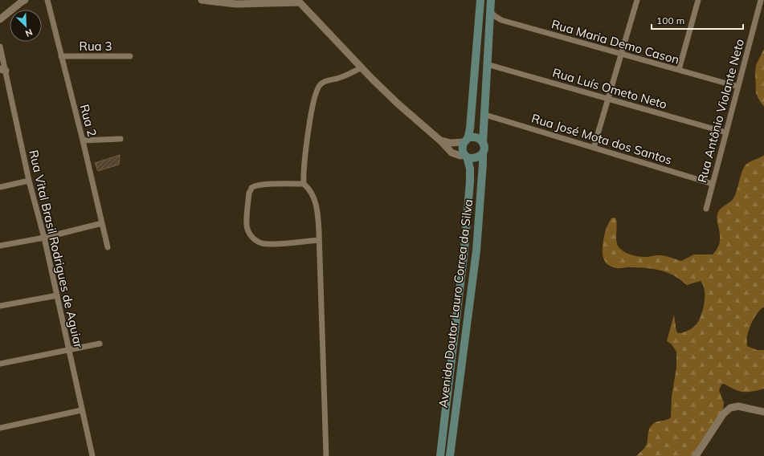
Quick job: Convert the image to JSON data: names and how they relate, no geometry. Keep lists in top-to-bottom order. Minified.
{"streets":{"main road":["Avenida Doutor Lauro Correa da Silva"],"street":["Rua Maria Demo Cason","Rua 3","Rua Luís Ometo Neto","Rua Antônio Violante Neto","Rua 2","Rua José Mota dos Santos","Rua Vital Brasil Rodrigues de Aguiar"]},"crossings":[["Rua Maria Demo Cason","Rua Antônio Violante Neto"],["Rua 3","Rua 2"],["Rua Luís Ometo Neto","Rua Antônio Violante Neto"],["Rua Antônio Violante Neto","Rua José Mota dos Santos"]],"scale_bar":"100 m","north":"bottom right"}
